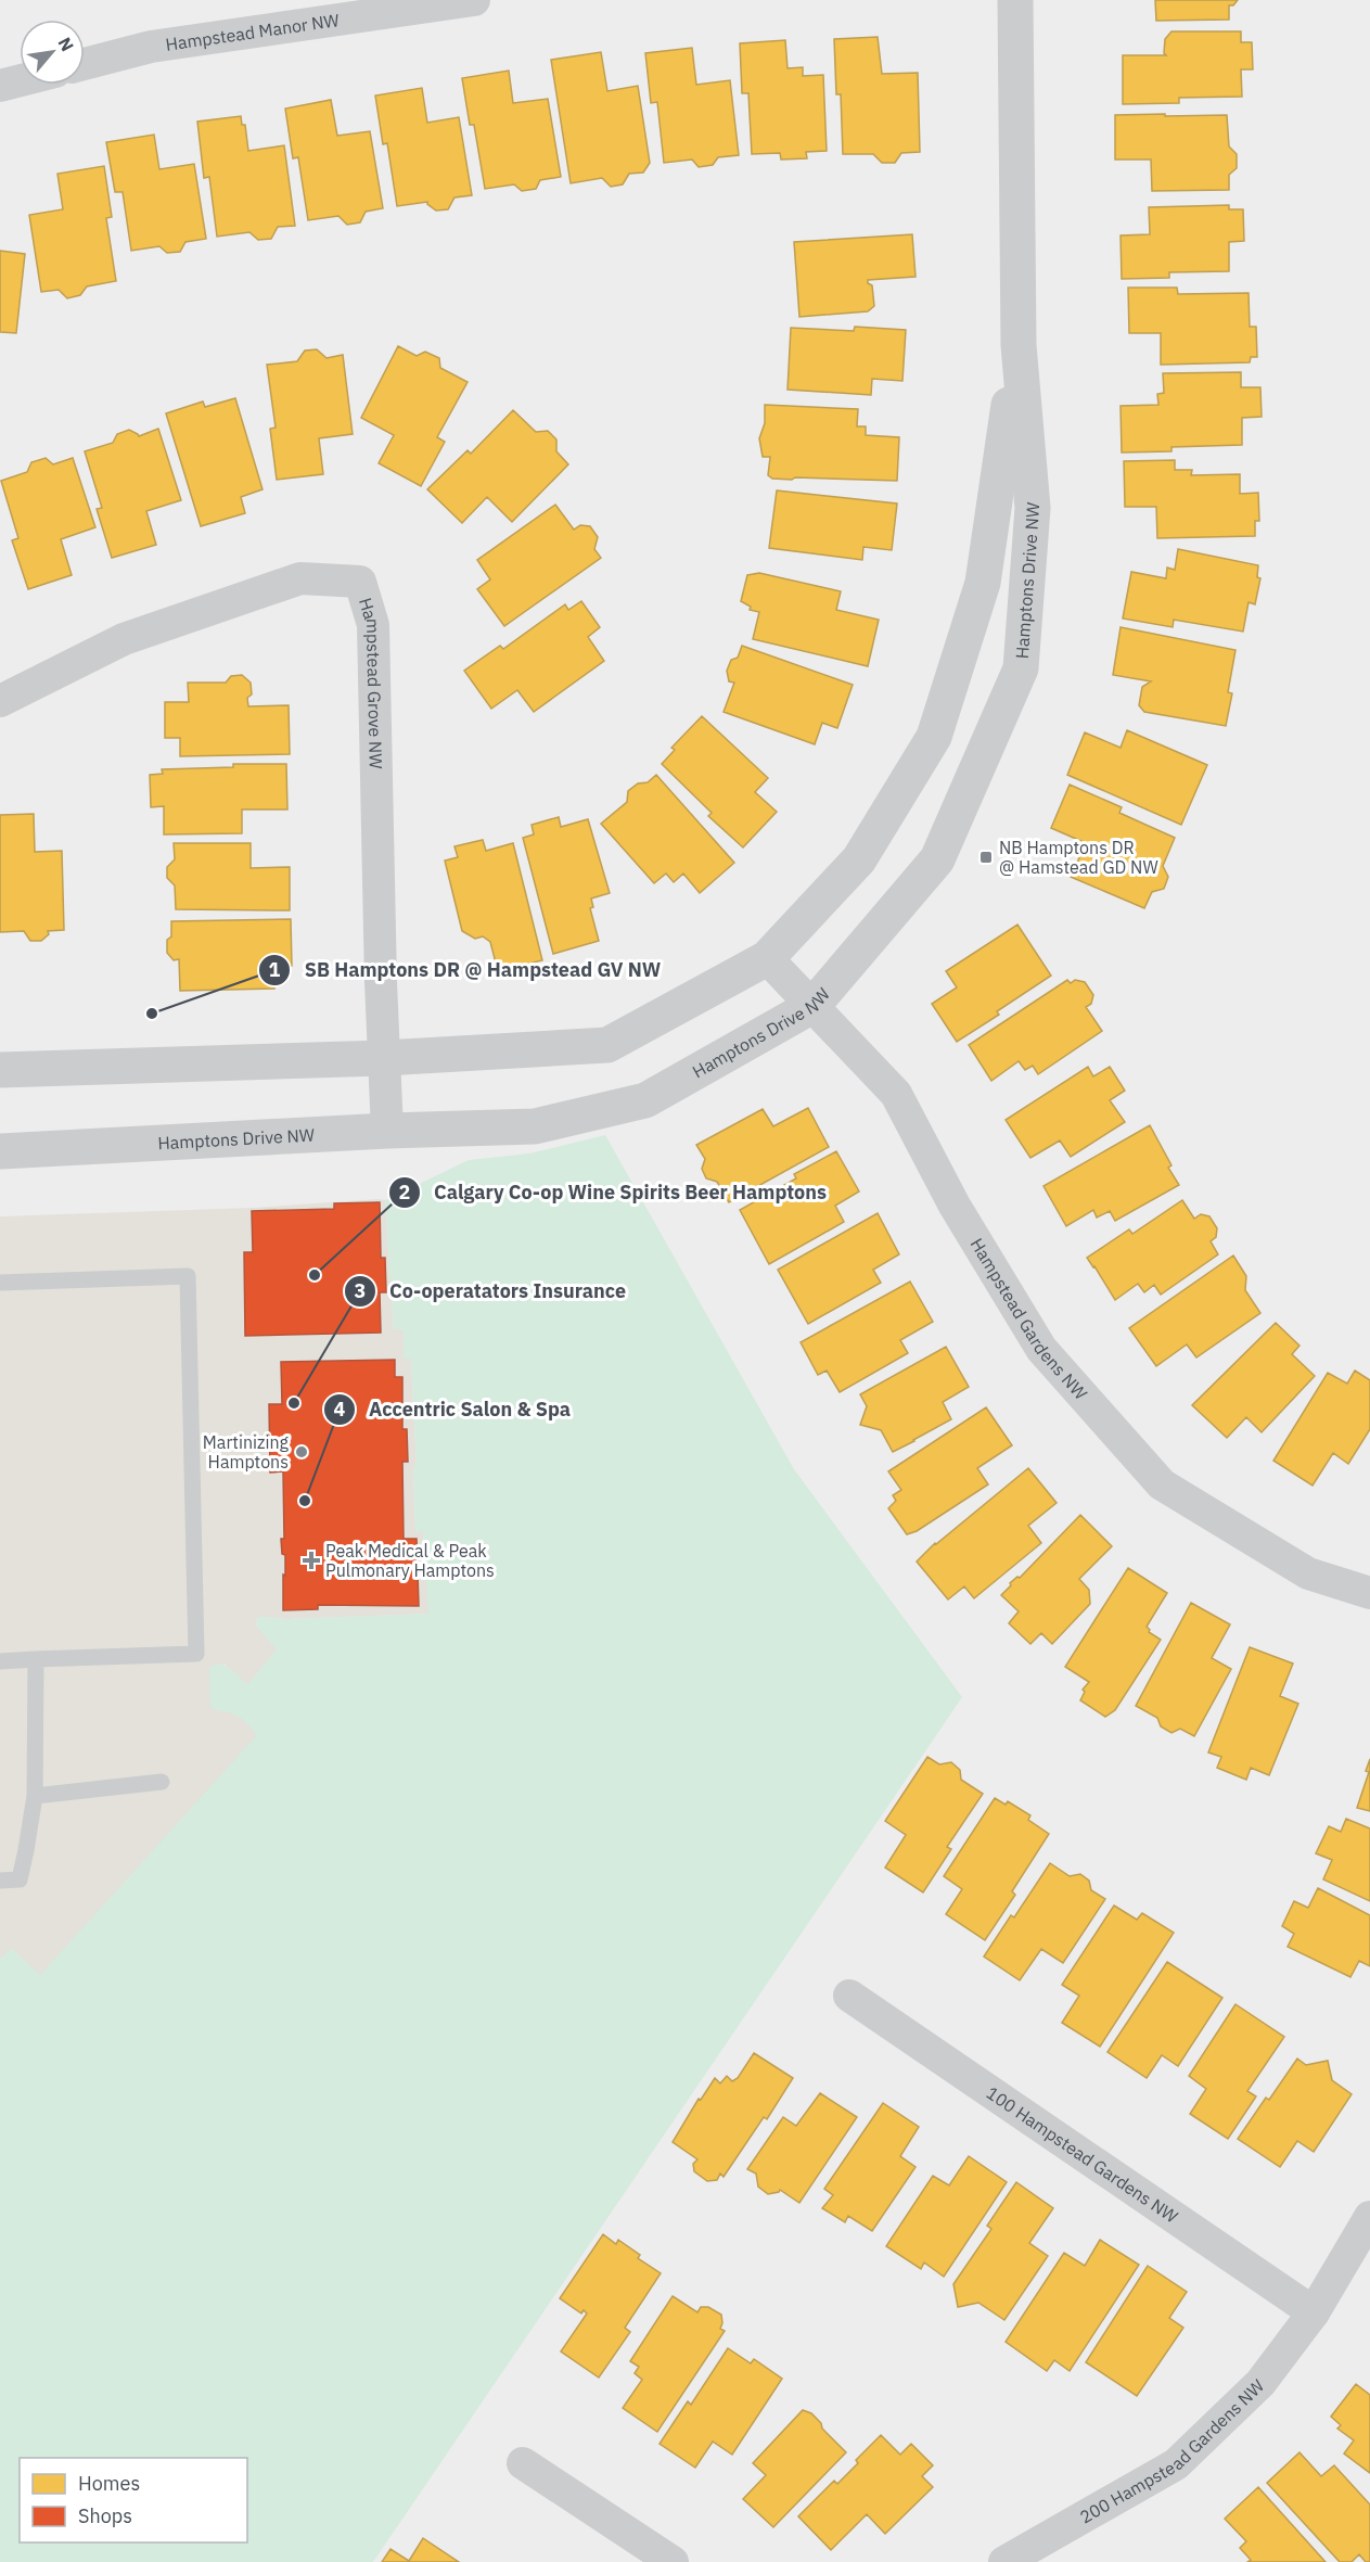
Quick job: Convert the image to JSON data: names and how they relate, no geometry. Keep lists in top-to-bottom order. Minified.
{"streets":{"street":["Hampstead Manor NW","Hamptons Drive NW","Hampstead Grove NW","Hampstead Gardens NW","100 Hampstead Gardens NW","200 Hampstead Gardens NW"]},"crossings":[["Hamptons Drive NW","Hampstead Grove NW"],["Hamptons Drive NW","Hampstead Gardens NW"],["100 Hampstead Gardens NW","200 Hampstead Gardens NW"]],"places":{"transit":["NB Hamptons DR @ Hamstead GD NW"],"other":["SB Hamptons DR @ Hampstead GV NW","Calgary Co-op Wine Spirits Beer Hamptons","Co-operatators Insurance","Martinizing Hamptons","Accentric Salon & Spa"],"health":["Peak Medical & Peak Pulmonary Hamptons"]},"legend":["Homes","Shops"],"north":"top right"}
